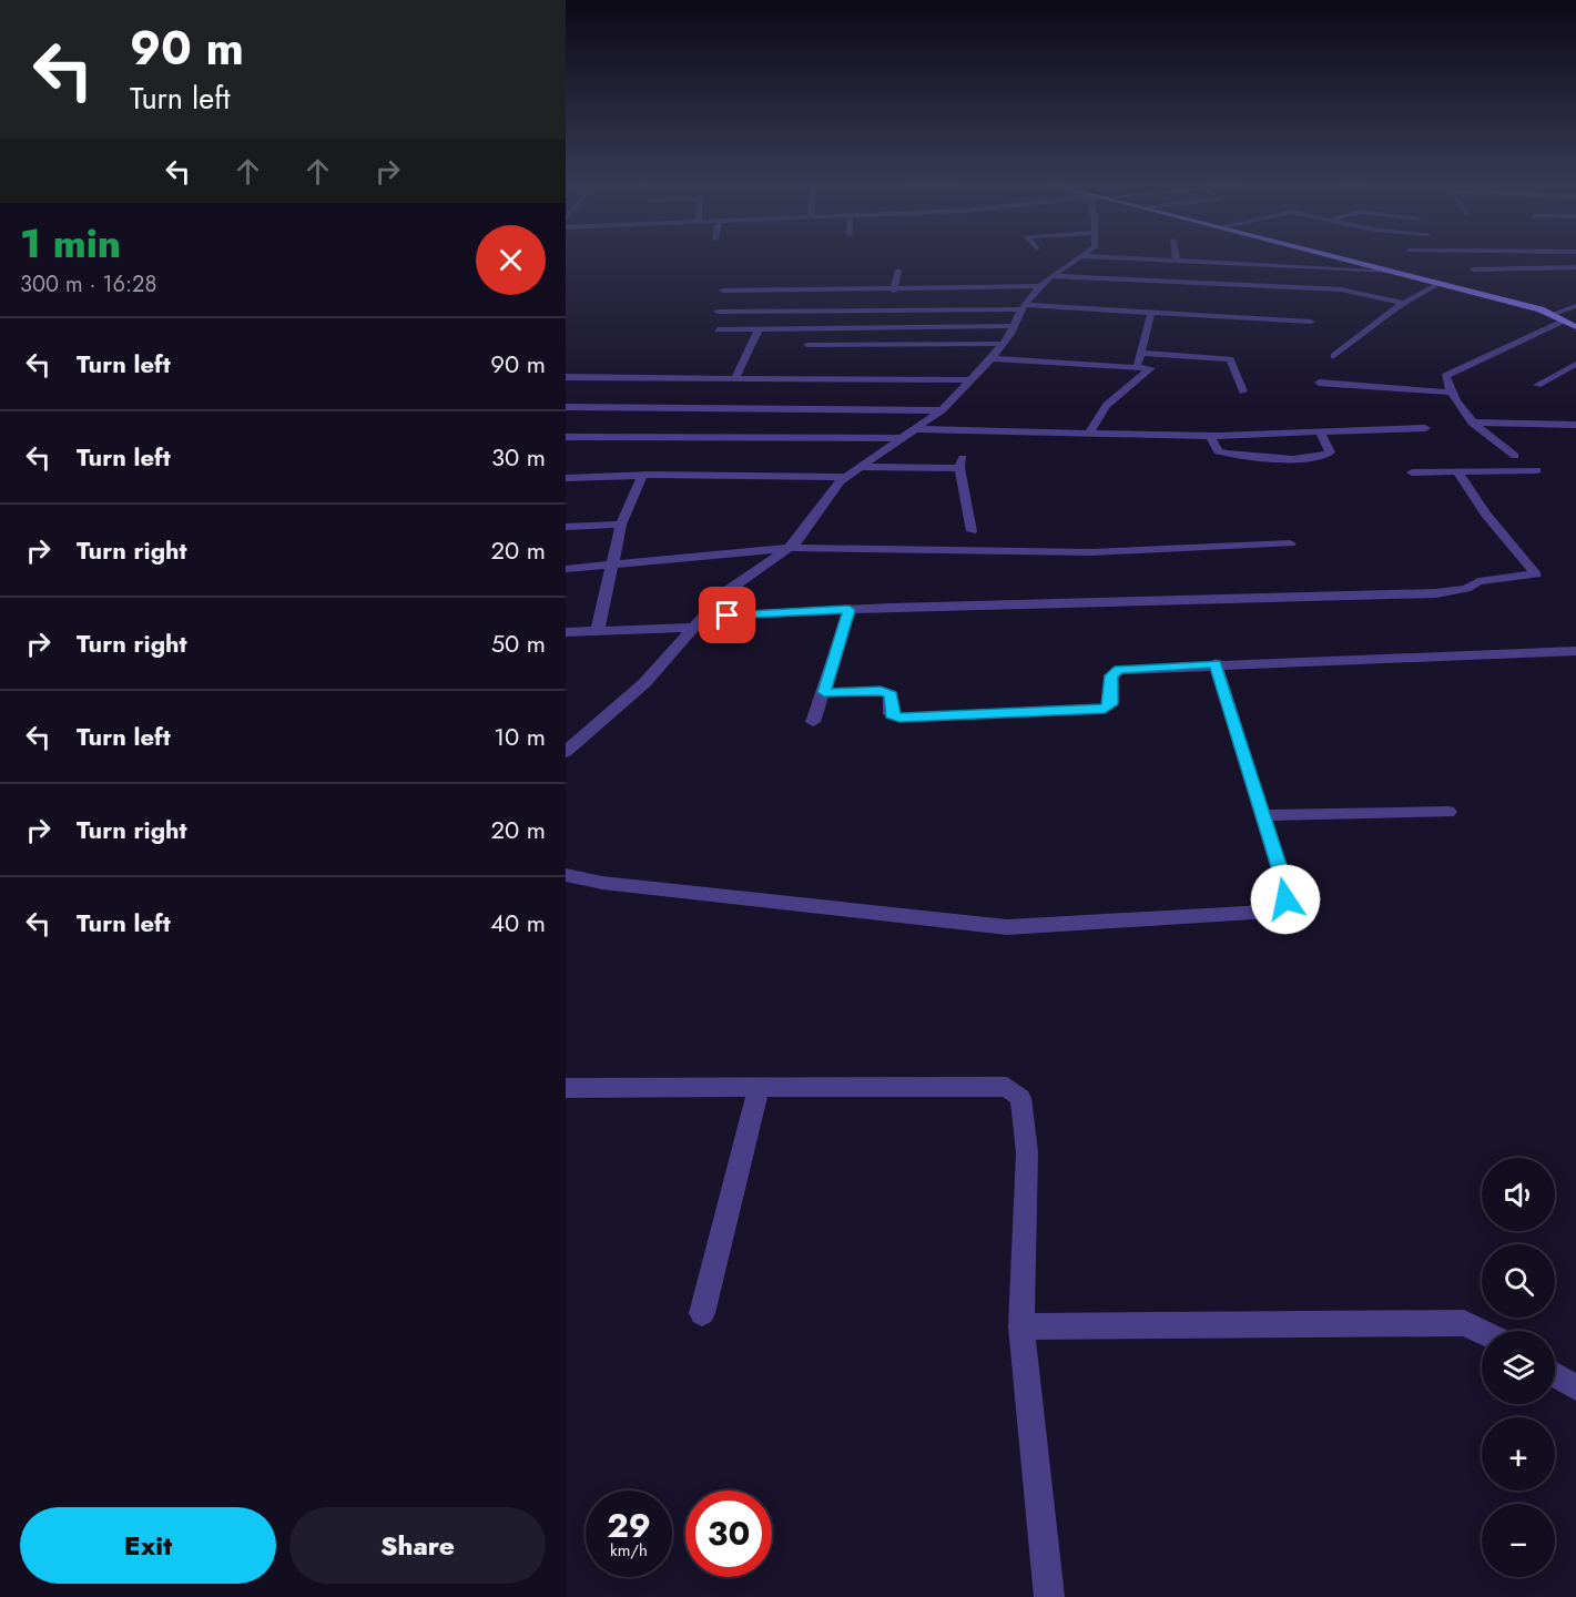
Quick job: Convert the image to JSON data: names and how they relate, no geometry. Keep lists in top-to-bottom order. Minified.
{"page":{"turn":["90 m","Turn left"],"heading":["1 min","300 m · 16:28"],"list":[{"name":"Turn left","value":"90 m"},{"name":"Turn left","value":"30 m"},{"name":"Turn right","value":"20 m"},{"name":"Turn right","value":"50 m"},{"name":"Turn left","value":"10 m"},{"name":"Turn right","value":"20 m"},{"name":"Turn left","value":"40 m"}],"map_buttons":["+","−"],"speed":"29 km/h","limit":"30","buttons":["Exit","Share"]}}
